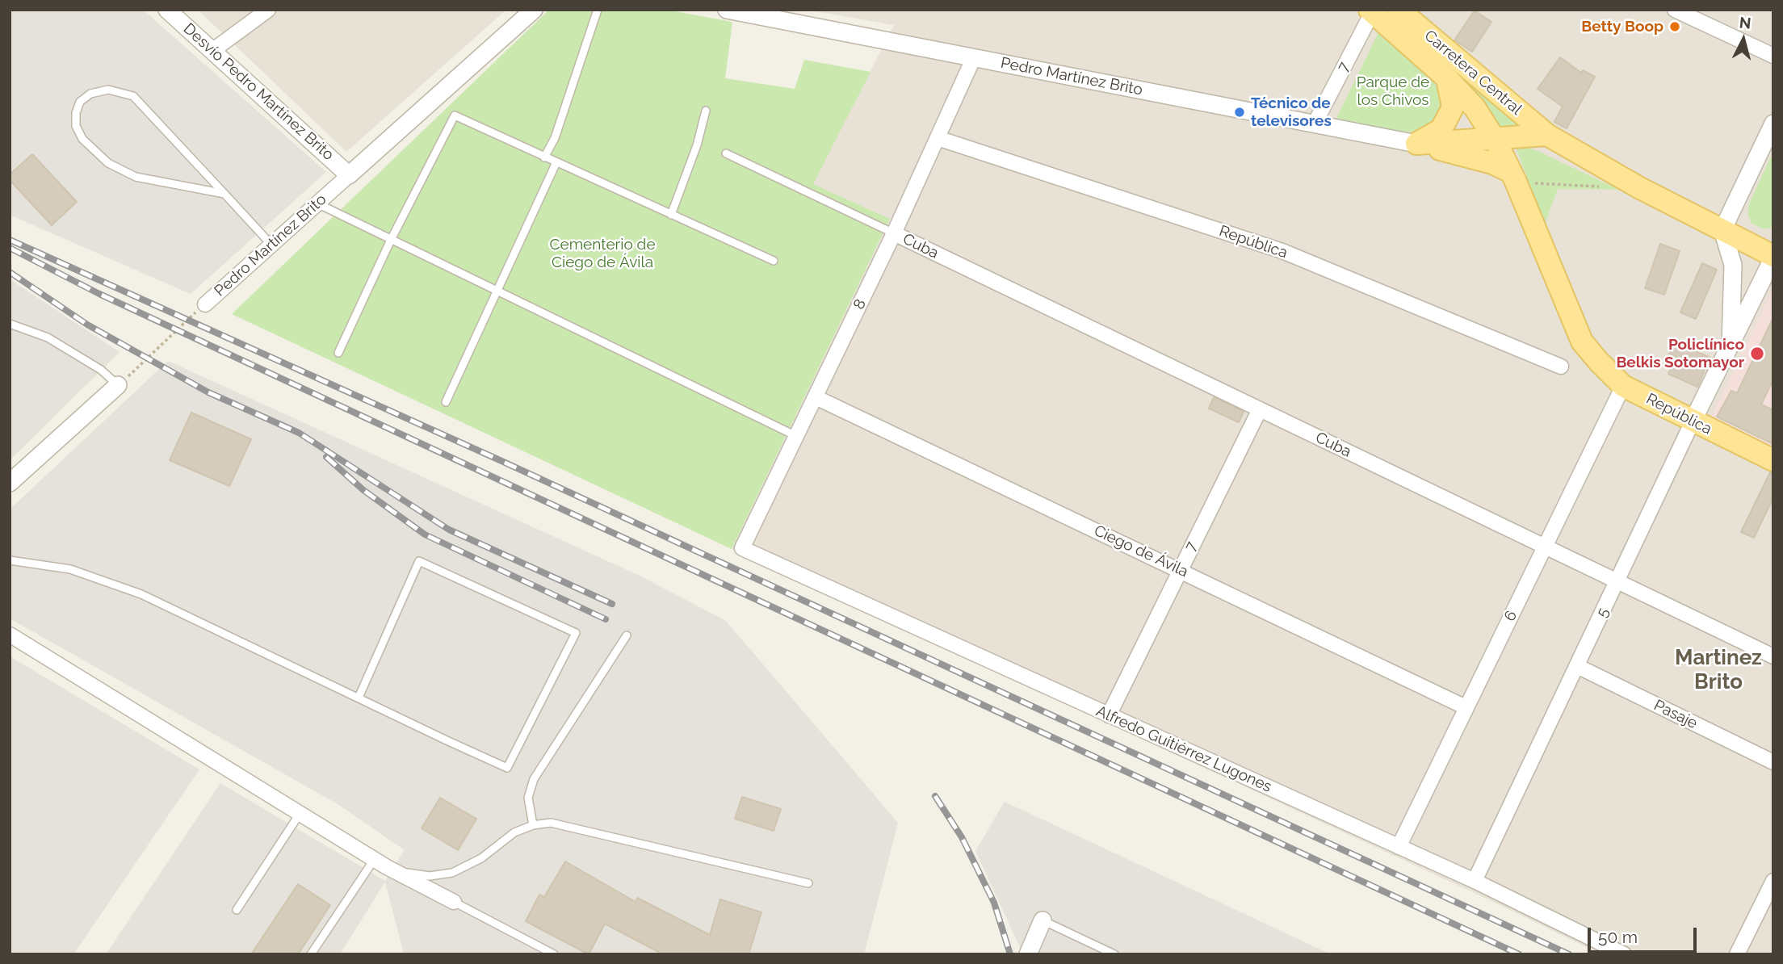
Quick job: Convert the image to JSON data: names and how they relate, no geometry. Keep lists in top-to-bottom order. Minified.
{"streets":{"main road":["Carretera Central","República"],"street":["7","Pedro Martínez Brito","Desvío Pedro Martínez Brito","Cuba","8","Ciego de Ávila","5","6","Pasaje","Alfredo Guitiérrez Lugones"]},"crossings":[["7","Carretera Central"],["7","Pedro Martínez Brito"],["7","Cuba"],["7","Ciego de Ávila"],["7","Alfredo Guitiérrez Lugones"],["Carretera Central","República"],["Carretera Central","5"],["Pedro Martínez Brito","Desvío Pedro Martínez Brito"],["Pedro Martínez Brito","8"],["República","8"],["República","5"],["República","6"],["Cuba","8"],["Cuba","5"],["Cuba","6"],["8","Ciego de Ávila"],["8","Alfredo Guitiérrez Lugones"],["Ciego de Ávila","6"],["5","Pasaje"],["5","Alfredo Guitiérrez Lugones"],["6","Alfredo Guitiérrez Lugones"]],"districts":["Martinez Brito"],"parks":["Parque de los Chivos","Cementerio de Ciego de Ávila"],"places":["Betty Boop","Técnico de televisores","Policlínico Belkis Sotomayor"],"scale_bar":"50 m","north":"top"}
